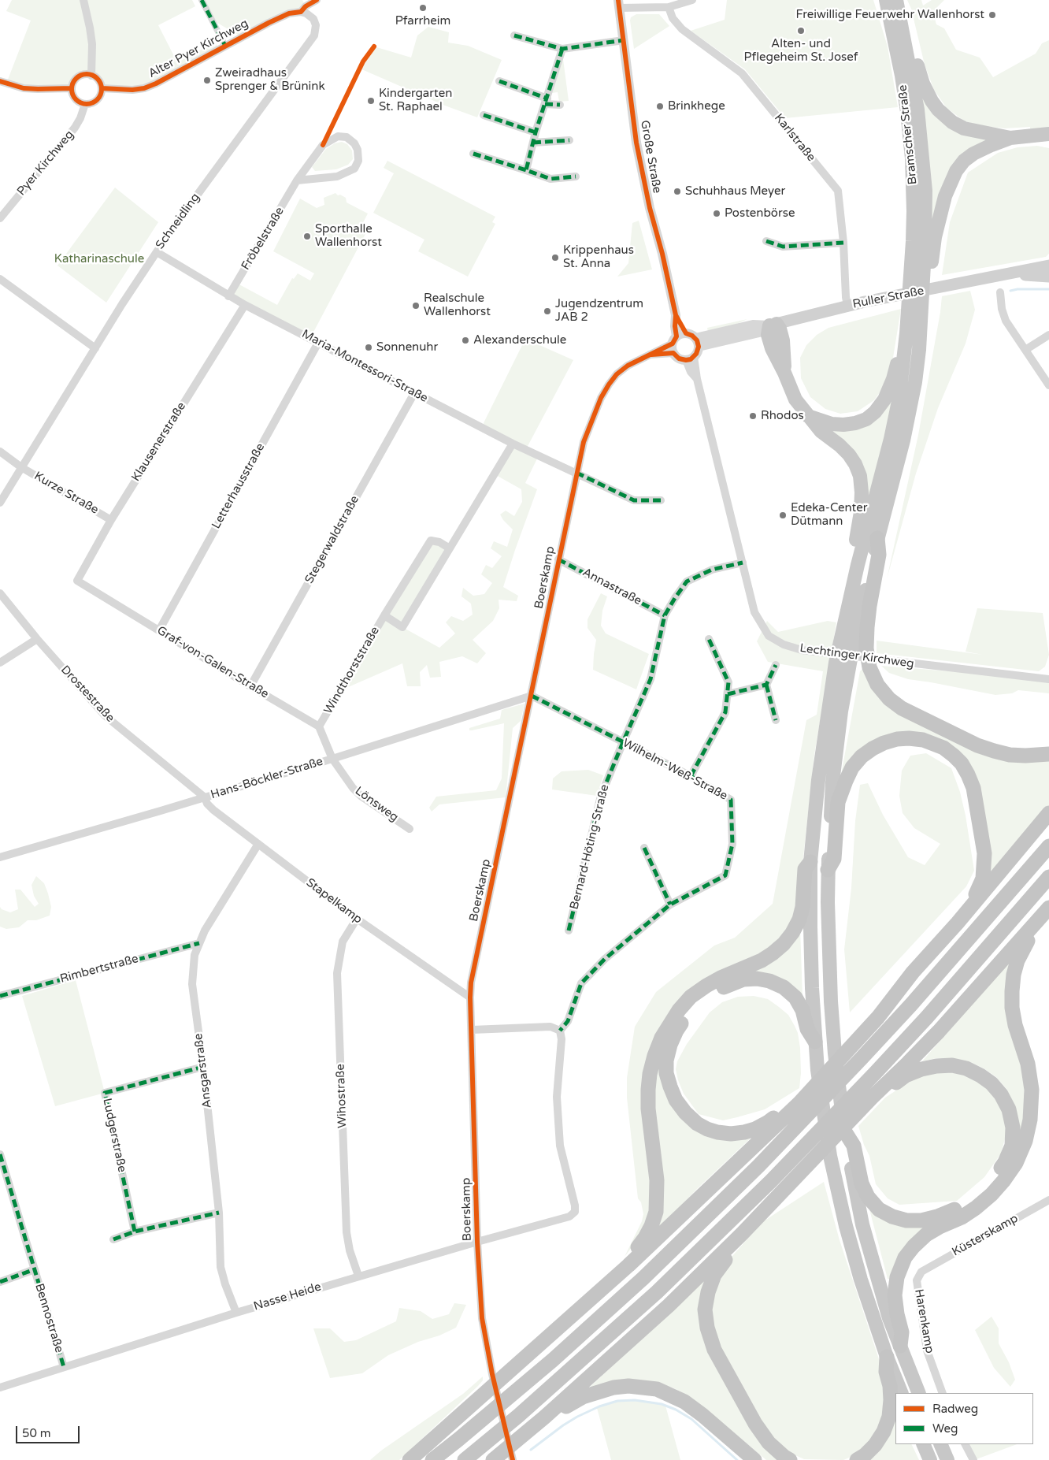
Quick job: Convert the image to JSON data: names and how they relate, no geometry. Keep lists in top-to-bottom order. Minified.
{"streets":{"highway":["Bramscher Straße"],"main road":["Ruller Straße"],"street":["Alter Pyer Kirchweg","Karlstraße","Große Straße","Pyer Kirchweg","Schneidling","Fröbelstraße","Maria-Montessori-Straße","Klausenerstraße","Letterhausstraße","Kurze Straße","Stegerwaldstraße","Boerskamp","Annastraße","Lechtinger Kirchweg","Graf-von-Galen-Straße","Windthorststraße","Drostestraße","Wilhelm-Weß-Straße","Hans-Böckler-Straße","Lönsweg","Bernard-Höting-Straße","Stapelkamp","Rimbertstraße","Ansgarstraße","Wihostraße","Ludgerstraße","Küsterskamp","Nasse Heide","Bennostraße","Harenkamp"]},"crossings":[["Alter Pyer Kirchweg","Pyer Kirchweg"],["Alter Pyer Kirchweg","Schneidling"],["Karlstraße","Ruller Straße"],["Große Straße","Boerskamp"],["Schneidling","Maria-Montessori-Straße"],["Schneidling","Kurze Straße"],["Fröbelstraße","Maria-Montessori-Straße"],["Maria-Montessori-Straße","Klausenerstraße"],["Maria-Montessori-Straße","Letterhausstraße"],["Maria-Montessori-Straße","Stegerwaldstraße"],["Maria-Montessori-Straße","Boerskamp"],["Maria-Montessori-Straße","Windthorststraße"],["Klausenerstraße","Kurze Straße"],["Klausenerstraße","Graf-von-Galen-Straße"],["Letterhausstraße","Graf-von-Galen-Straße"],["Stegerwaldstraße","Graf-von-Galen-Straße"],["Boerskamp","Annastraße"],["Boerskamp","Wilhelm-Weß-Straße"],["Boerskamp","Hans-Böckler-Straße"],["Boerskamp","Stapelkamp"],["Boerskamp","Nasse Heide"],["Annastraße","Bernard-Höting-Straße"],["Lechtinger Kirchweg","Bernard-Höting-Straße"],["Graf-von-Galen-Straße","Windthorststraße"],["Drostestraße","Hans-Böckler-Straße"],["Drostestraße","Stapelkamp"],["Wilhelm-Weß-Straße","Hans-Böckler-Straße"],["Wilhelm-Weß-Straße","Bernard-Höting-Straße"],["Wilhelm-Weß-Straße","Nasse Heide"],["Hans-Böckler-Straße","Lönsweg"],["Hans-Böckler-Straße","Stapelkamp"],["Stapelkamp","Ansgarstraße"],["Stapelkamp","Wihostraße"],["Rimbertstraße","Ansgarstraße"],["Ansgarstraße","Ludgerstraße"],["Ansgarstraße","Nasse Heide"],["Wihostraße","Nasse Heide"],["Küsterskamp","Harenkamp"],["Nasse Heide","Bennostraße"]],"parks":["Katharinaschule"],"places":["Pfarrheim","Freiwillige Feuerwehr Wallenhorst","Alten- und Pflegeheim St. Josef","Zweiradhaus Sprenger & Brünink","Kindergarten St. Raphael","Brinkhege","Schuhhaus Meyer","Postenbörse","Sporthalle Wallenhorst","Krippenhaus St. Anna","Realschule Wallenhorst","Jugendzentrum JAB 2","Alexanderschule","Sonnenuhr","Rhodos","Edeka-Center Dütmann"],"legend":["Radweg","Weg"],"scale_bar":"50 m"}
